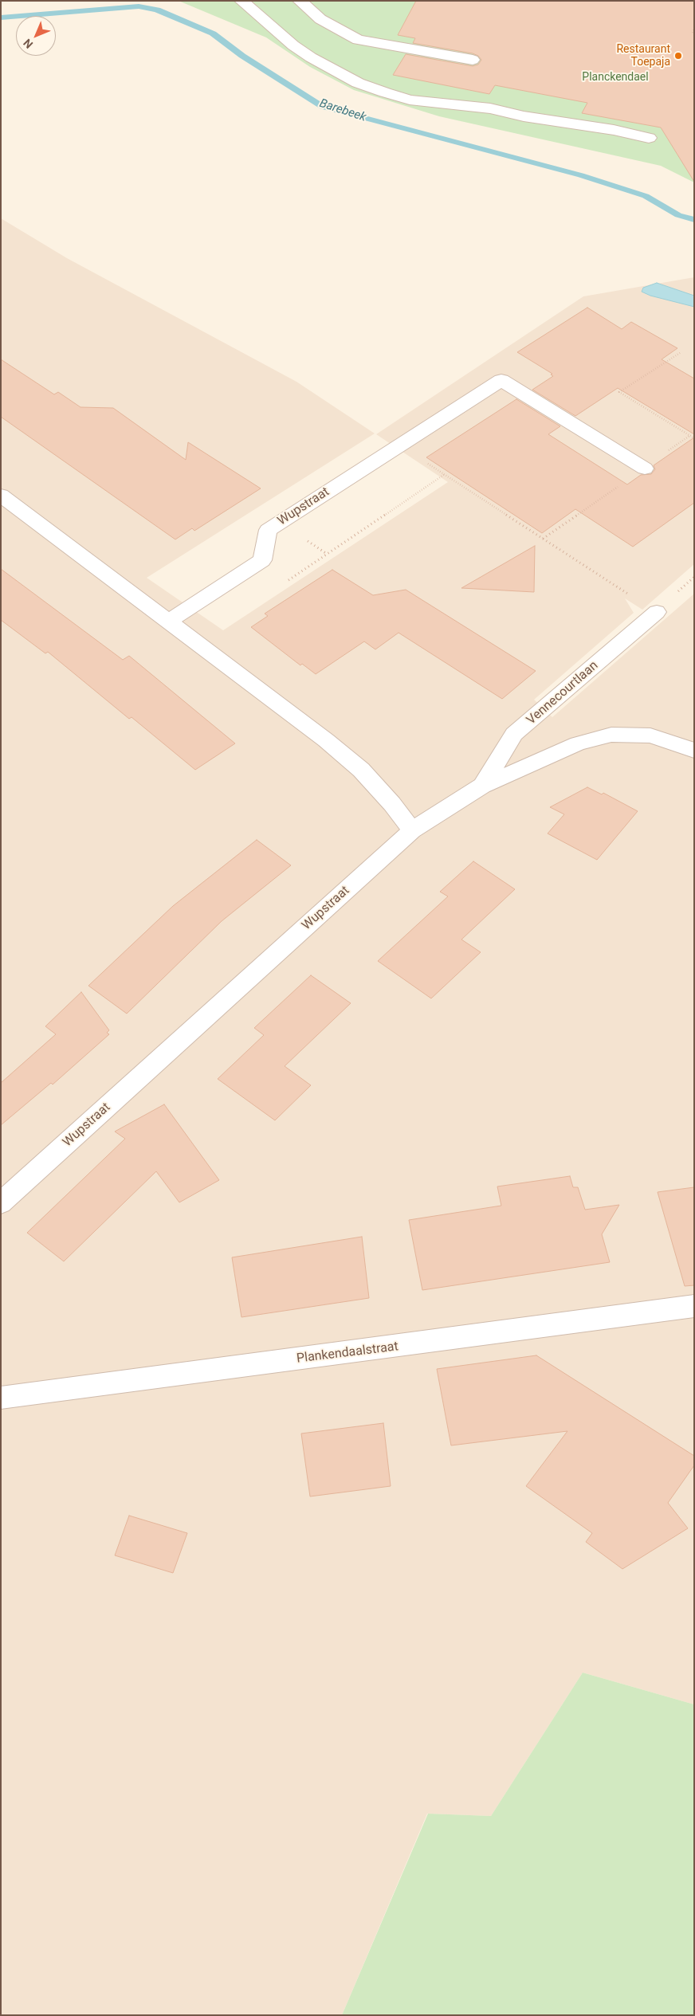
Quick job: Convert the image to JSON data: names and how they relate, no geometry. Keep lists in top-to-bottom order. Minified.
{"streets":{"street":["Wupstraat","Vennecourtlaan","Plankendaalstraat"]},"crossings":[["Wupstraat","Vennecourtlaan"]],"water":["Barebeek"],"parks":["Planckendael"],"places":["Restaurant Toepaja"],"north":"bottom left"}
